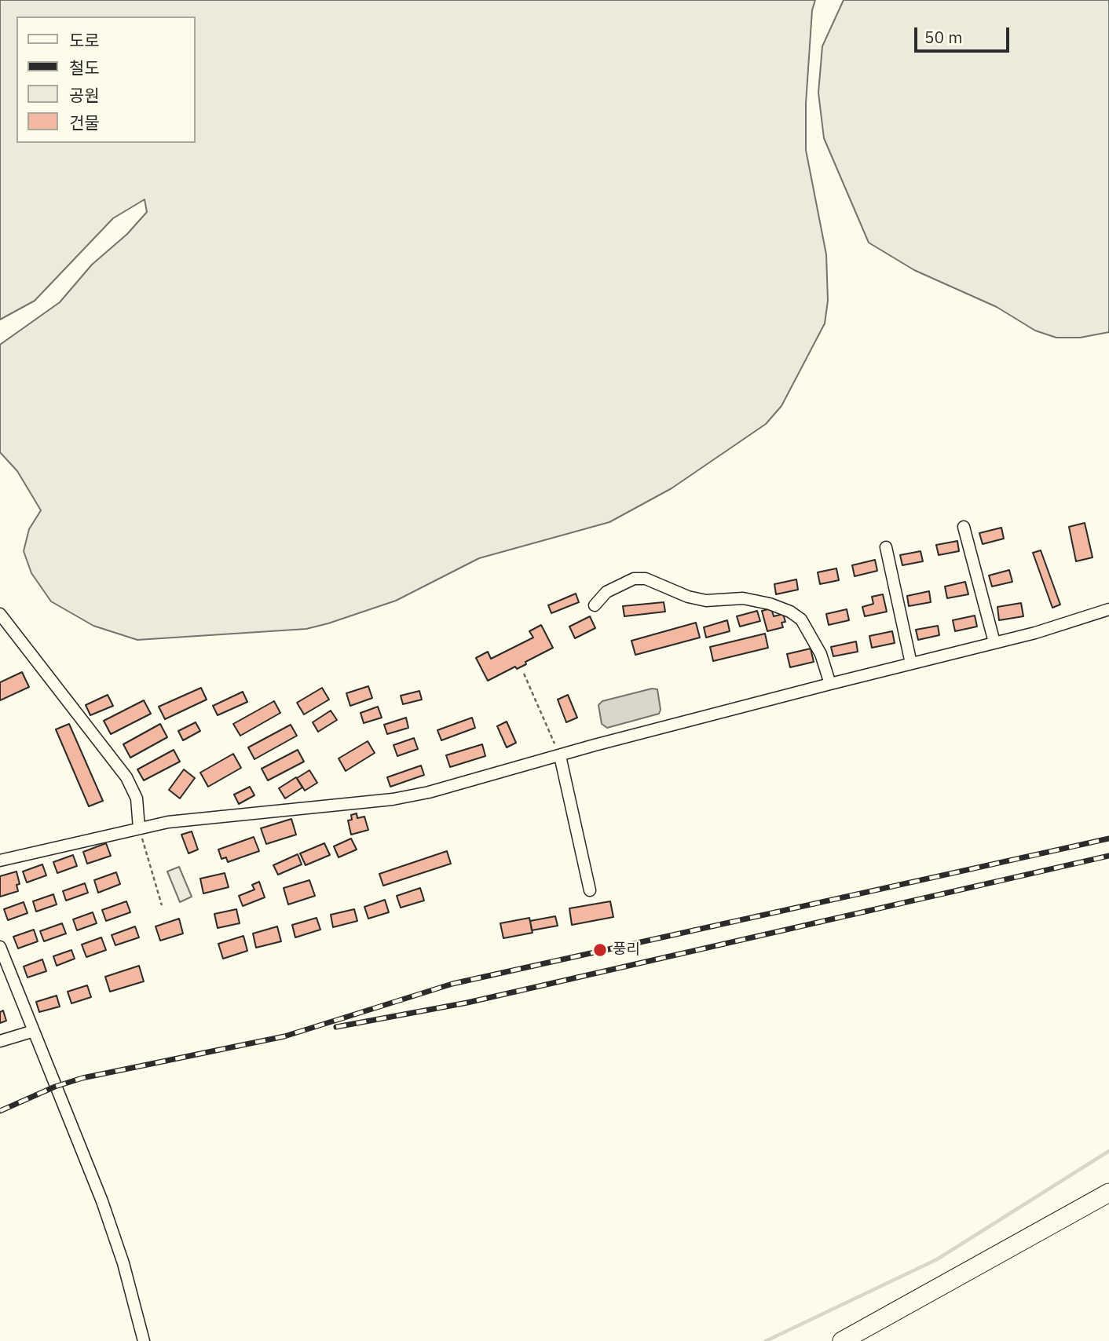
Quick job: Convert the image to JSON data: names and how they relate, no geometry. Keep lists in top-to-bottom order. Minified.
{"places":["풍리"],"legend":["도로","철도","공원","건물"],"scale_bar":"50 m"}
